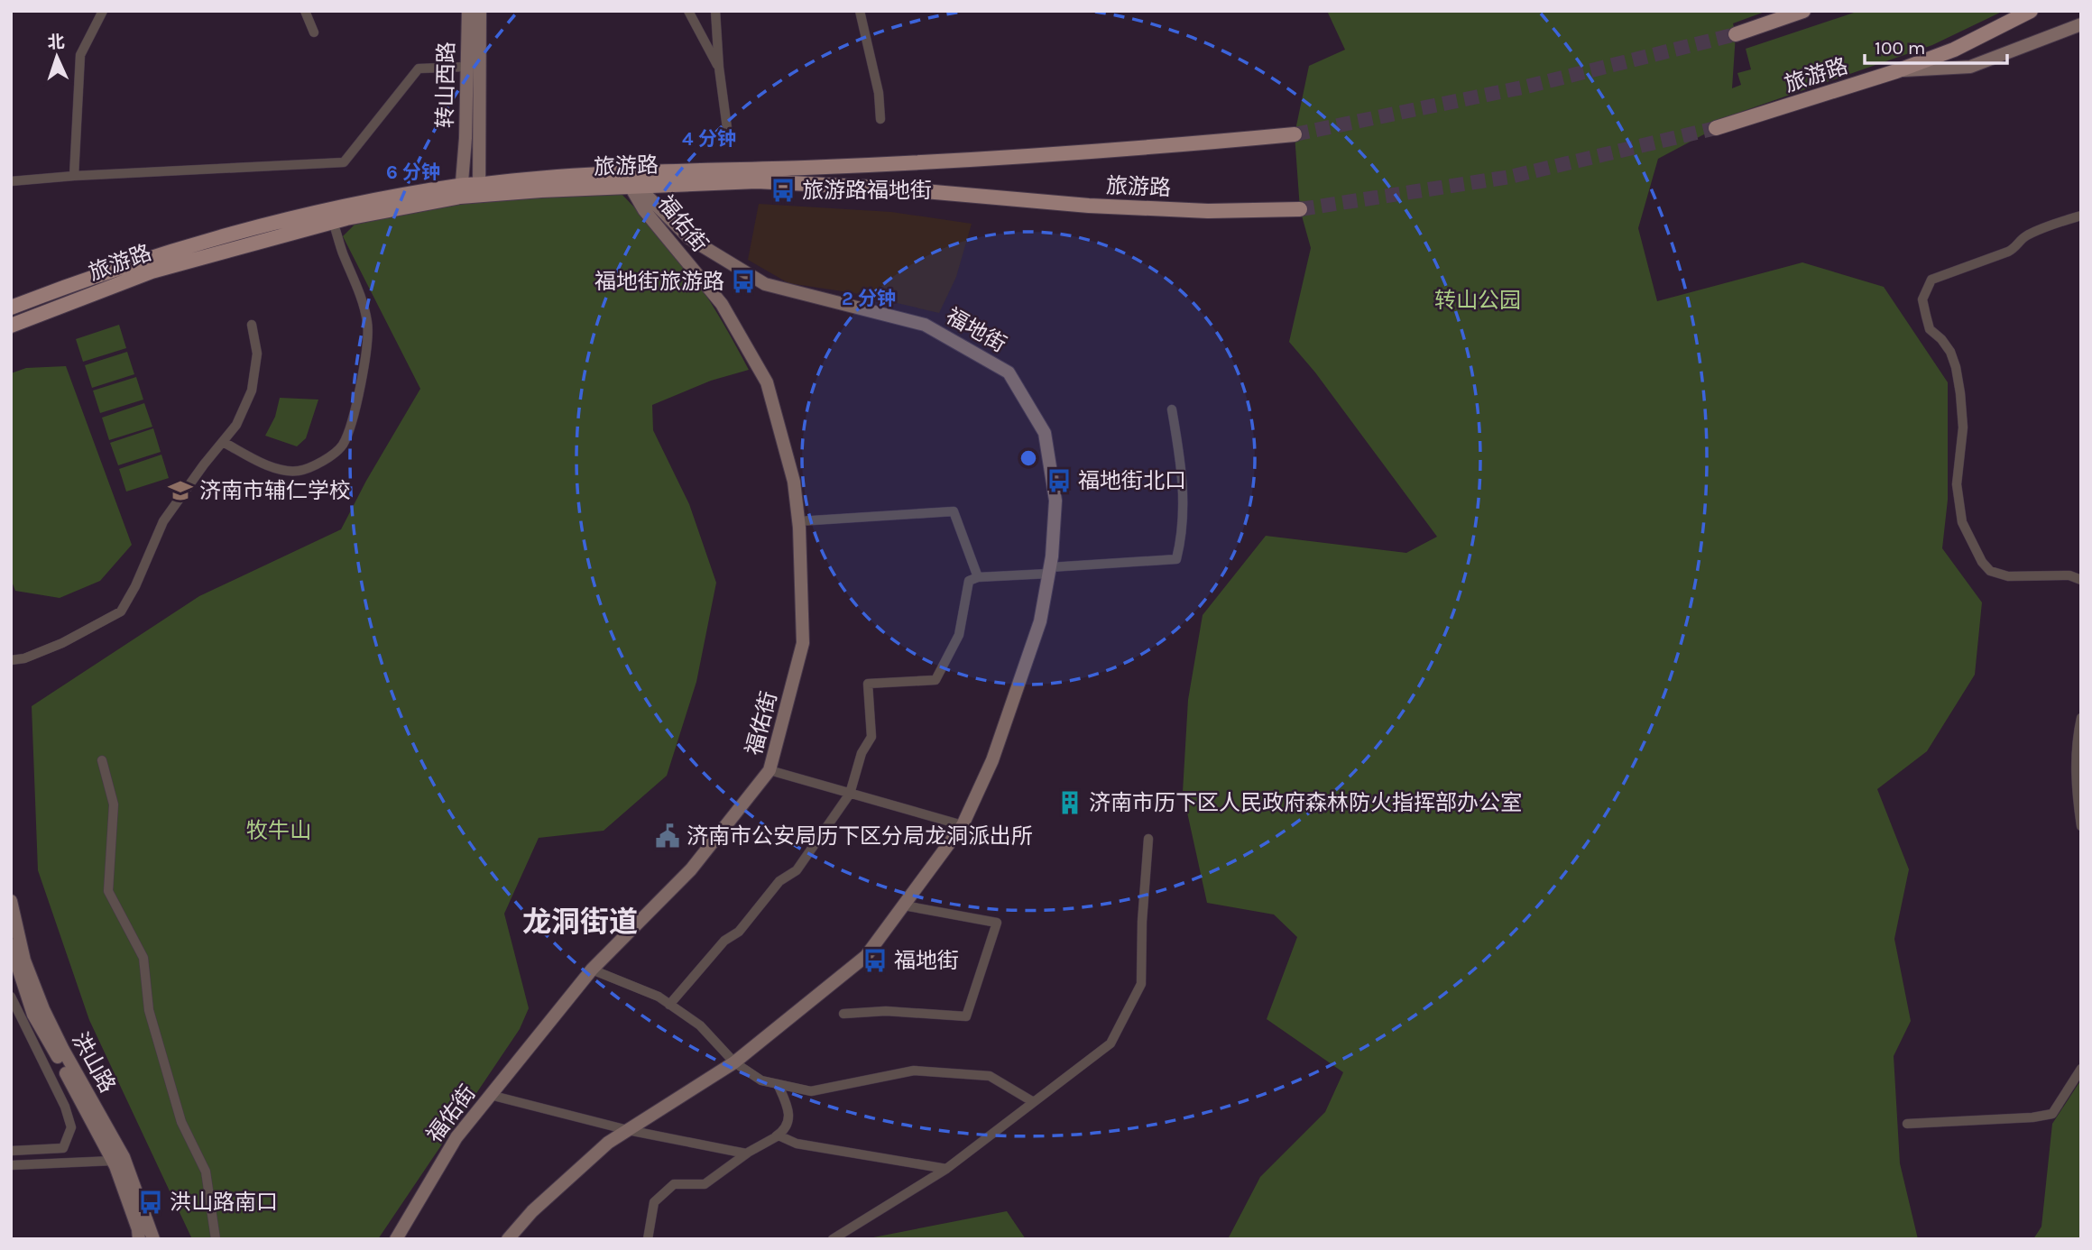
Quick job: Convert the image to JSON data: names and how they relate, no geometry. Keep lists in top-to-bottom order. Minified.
{"streets":{"main road":["旅游路"],"street":["转山西路","福佑街","福地街","洪山路"]},"crossings":[["旅游路","转山西路"],["旅游路","福佑街"],["旅游路","福地街"],["福佑街","福地街"]],"districts":["龙洞街道"],"parks":["转山公园","牧牛山"],"places":{"bus stop":["旅游路福地街","福地街旅游路","福地街北口","福地街","洪山路南口"],"school or university":["济南市辅仁学校"],"building":["济南市历下区人民政府森林防火指挥部办公室"],"public building":["济南市公安局历下区分局龙洞派出所"]},"scale_bar":"100 m","north":"top","rings":["4 分钟","6 分钟","2 分钟"]}
